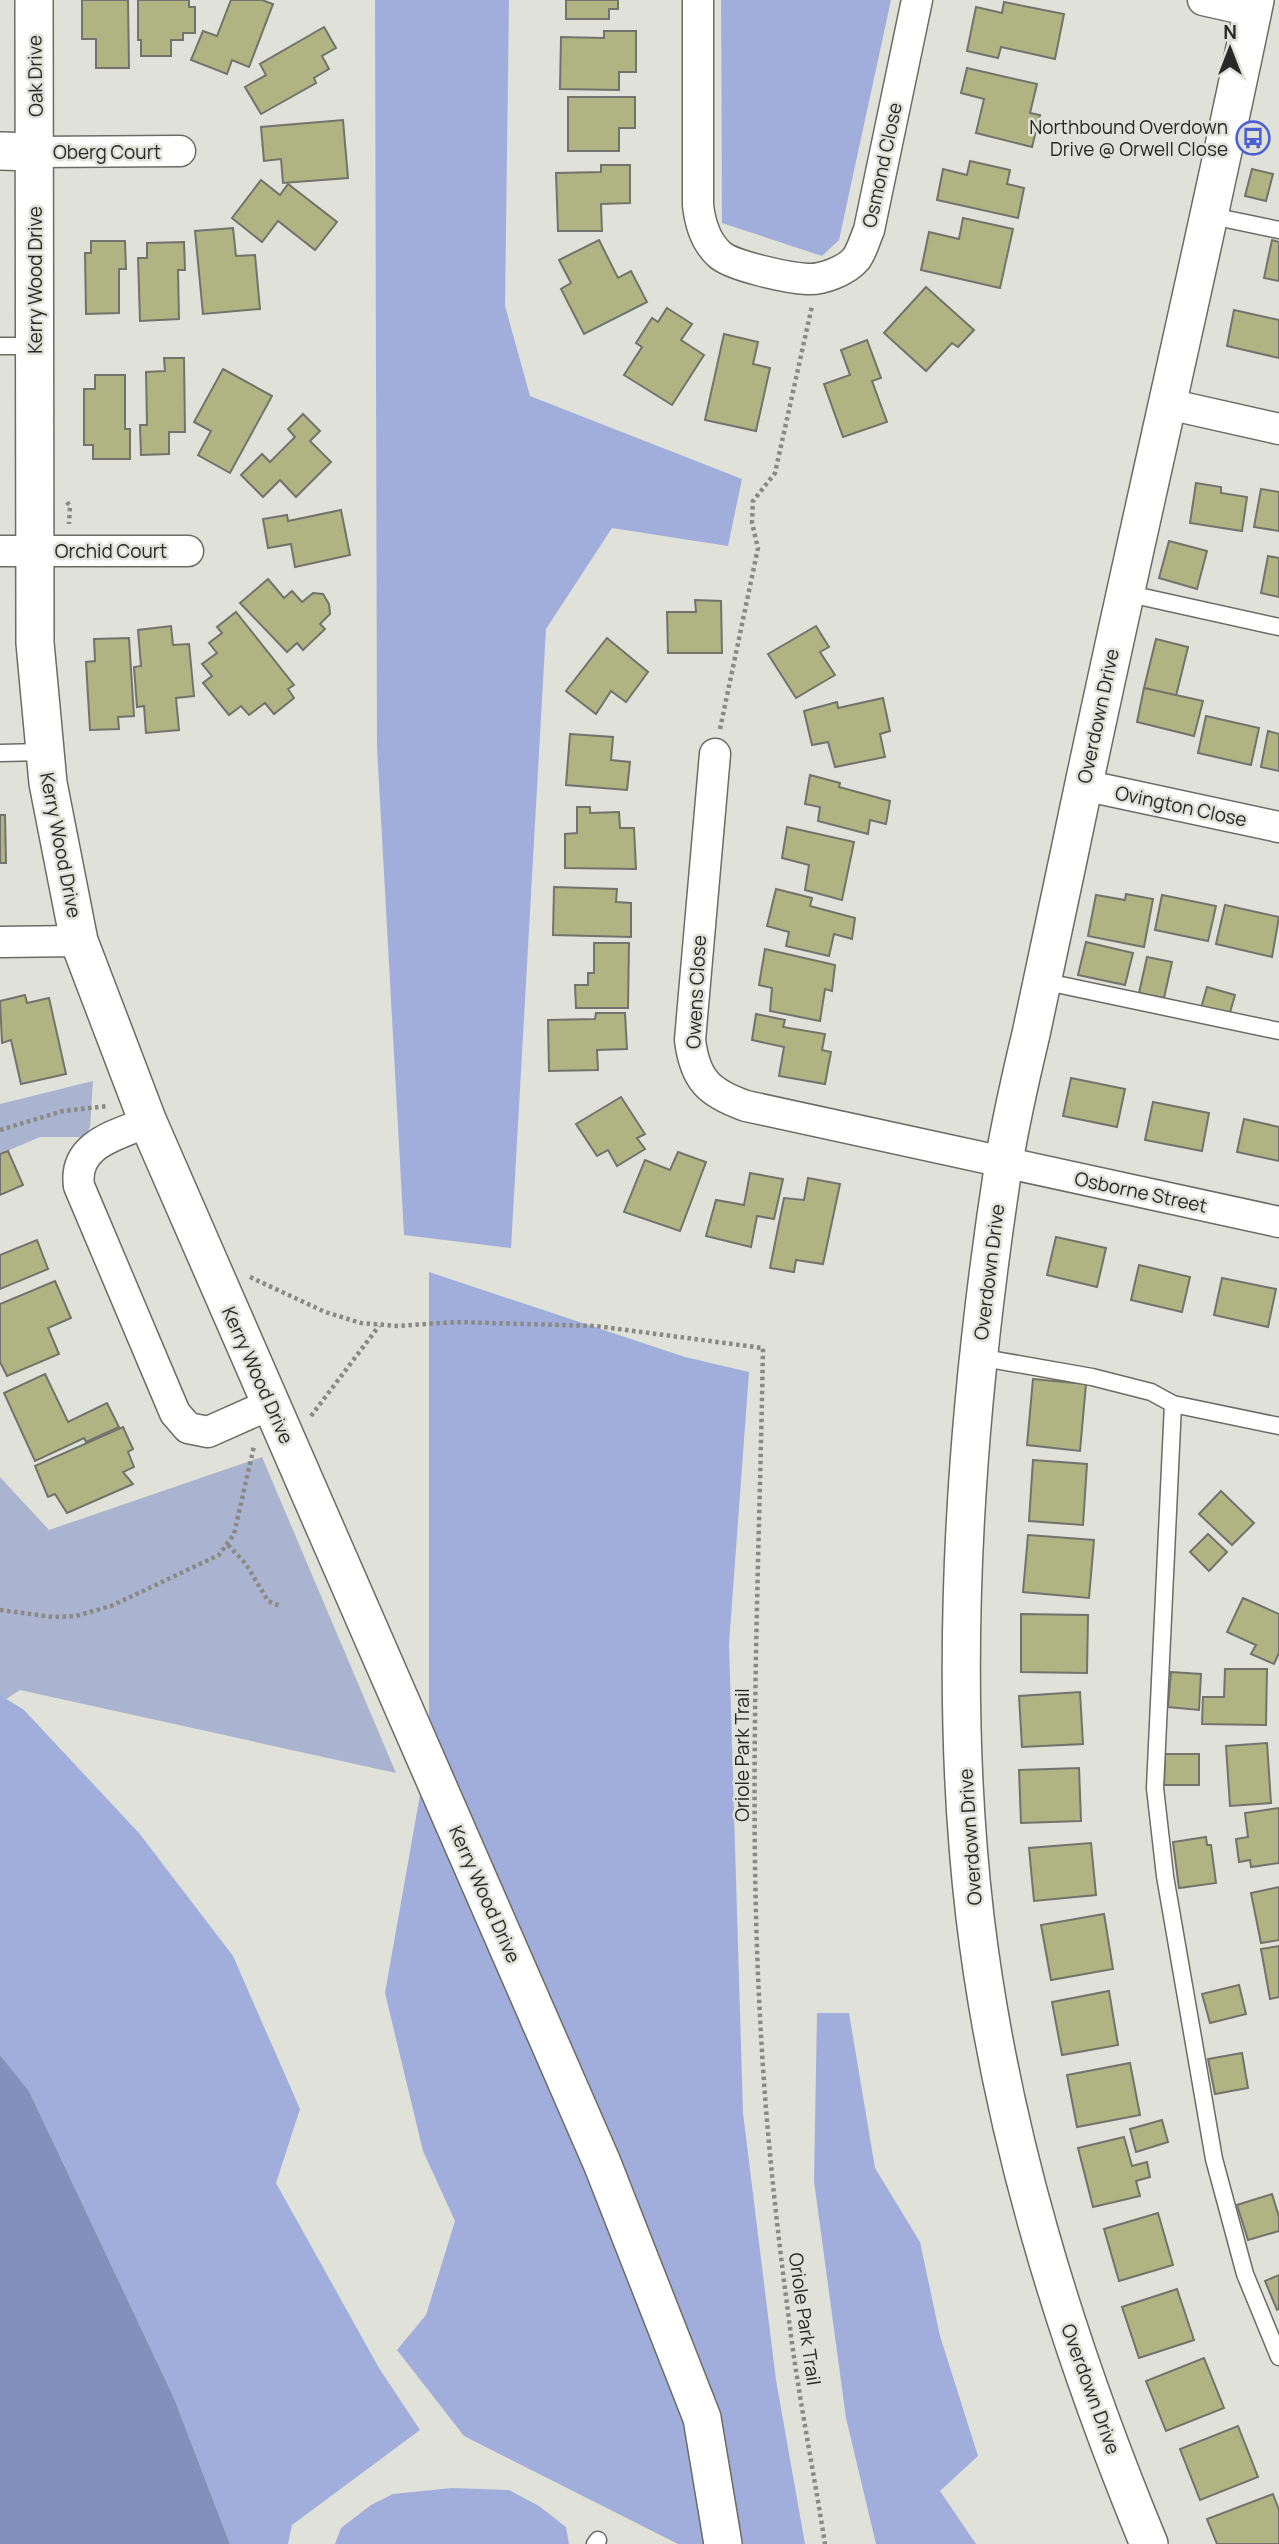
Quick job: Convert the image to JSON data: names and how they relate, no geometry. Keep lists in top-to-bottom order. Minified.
{"streets":{"street":["Oak Drive","Oberg Court","Osmond Close","Kerry Wood Drive","Orchid Court","Overdown Drive","Ovington Close","Owens Close","Osborne Street"],"path":["Oriole Park Trail"]},"crossings":[["Oak Drive","Oberg Court"],["Oak Drive","Kerry Wood Drive"],["Oberg Court","Kerry Wood Drive"],["Kerry Wood Drive","Orchid Court"],["Overdown Drive","Ovington Close"],["Overdown Drive","Owens Close"],["Overdown Drive","Osborne Street"],["Owens Close","Osborne Street"]],"places":{"bus stop":["Northbound Overdown Drive @ Orwell Close"]},"north":"top"}
